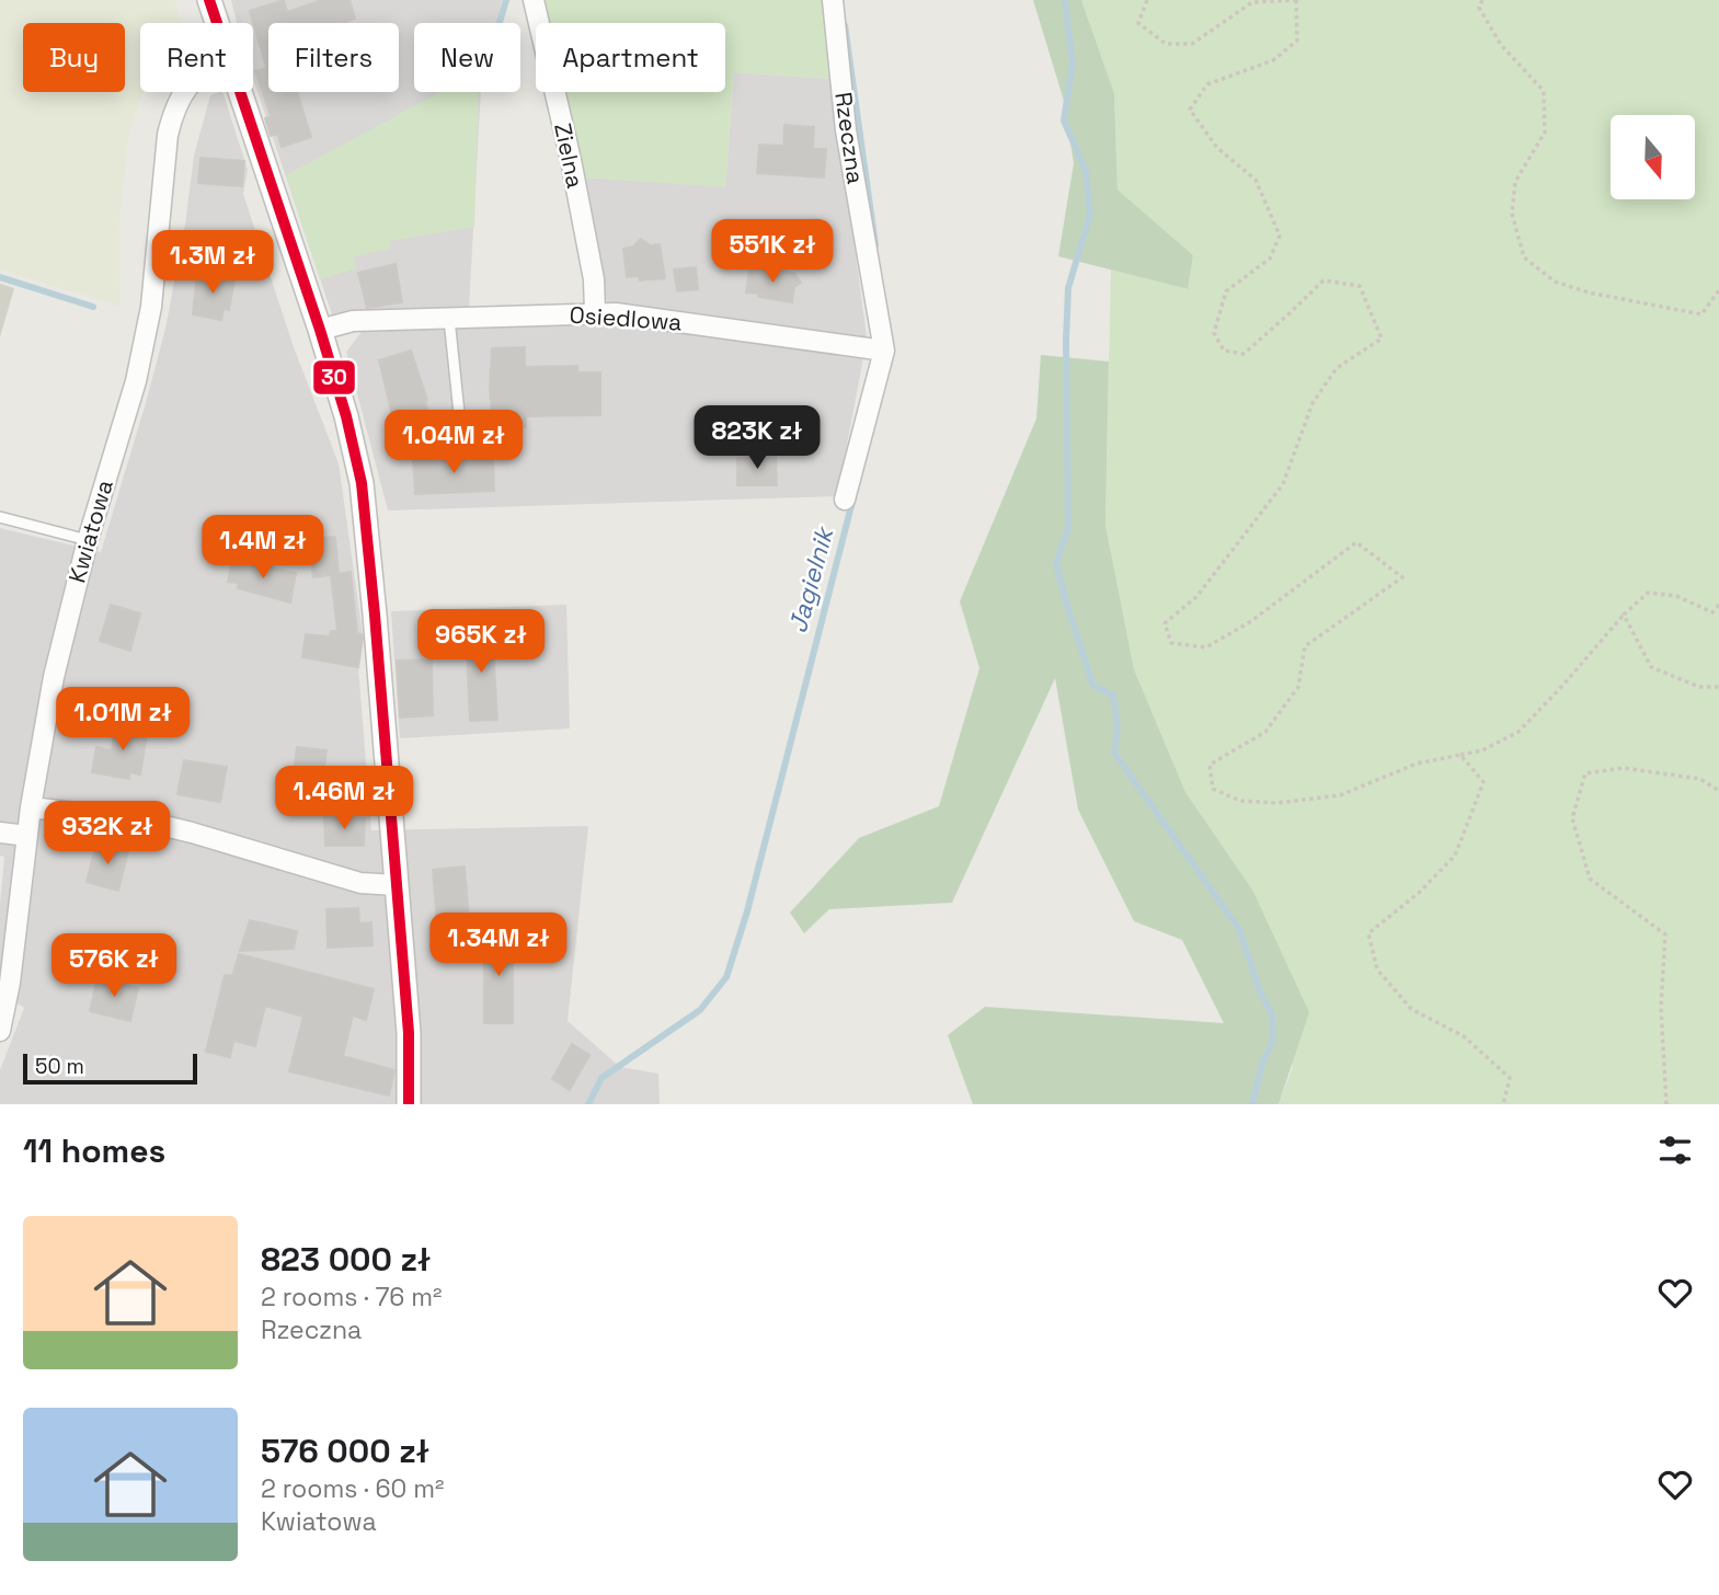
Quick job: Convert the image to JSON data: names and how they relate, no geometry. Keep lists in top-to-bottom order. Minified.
{"streets":{"street":["Rzeczna","Zielna","Osiedlowa","Kwiatowa"]},"crossings":[["Rzeczna","Osiedlowa"],["Zielna","Osiedlowa"]],"water":["Jagielnik"],"lines":["transit line 30"],"scale_bar":"50 m","north":"bottom","page":{"chip":["Buy","Rent","Filters","New","Apartment"],"price":["551K zł","1.3M zł","823K zł","1.04M zł","1.4M zł","965K zł","1.01M zł","1.46M zł","932K zł","1.34M zł","576K zł"],"scale":"50 m","heading":"11 homes","list":[{"name":"823 000 zł","note":"2 rooms · 76 m² · Rzeczna"},{"name":"576 000 zł","note":"2 rooms · 60 m² · Kwiatowa"}]}}
